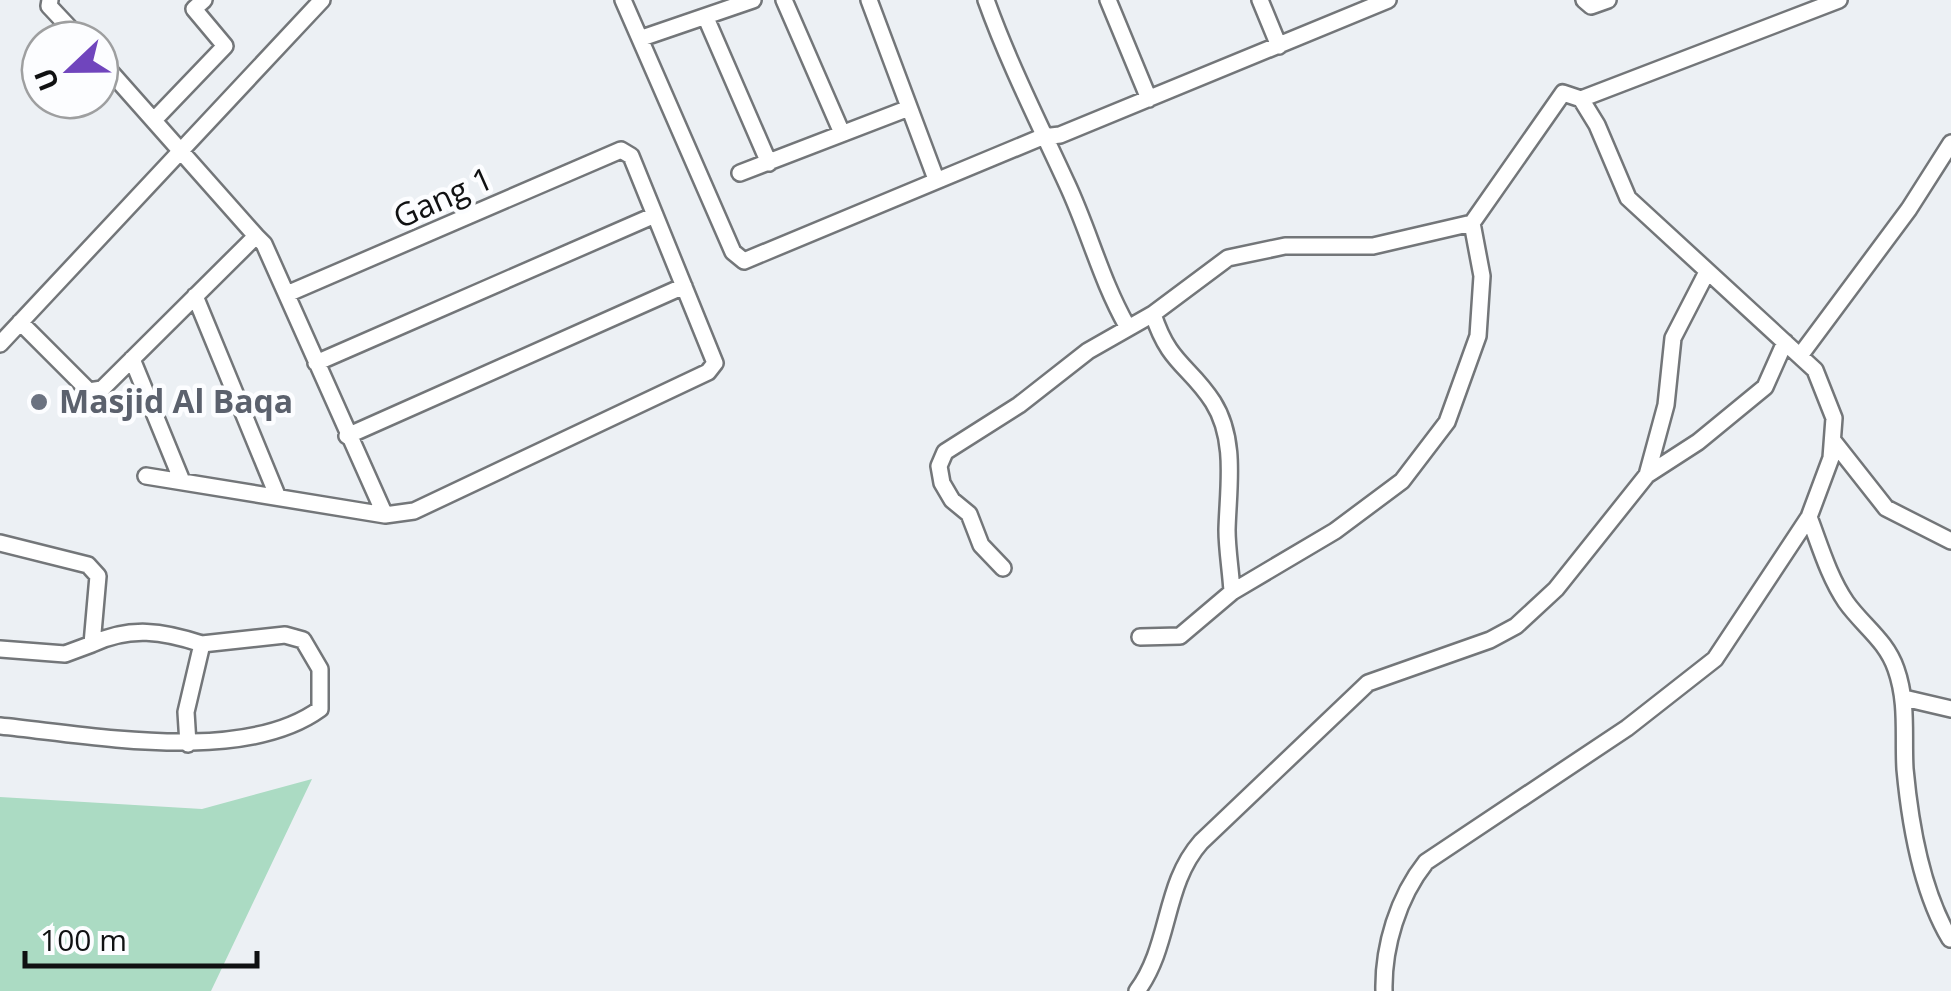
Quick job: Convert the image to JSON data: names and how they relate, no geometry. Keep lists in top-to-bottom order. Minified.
{"streets":{"street":["Gang 1"]},"places":["Masjid Al Baqa"],"scale_bar":"100 m","north":"left"}
